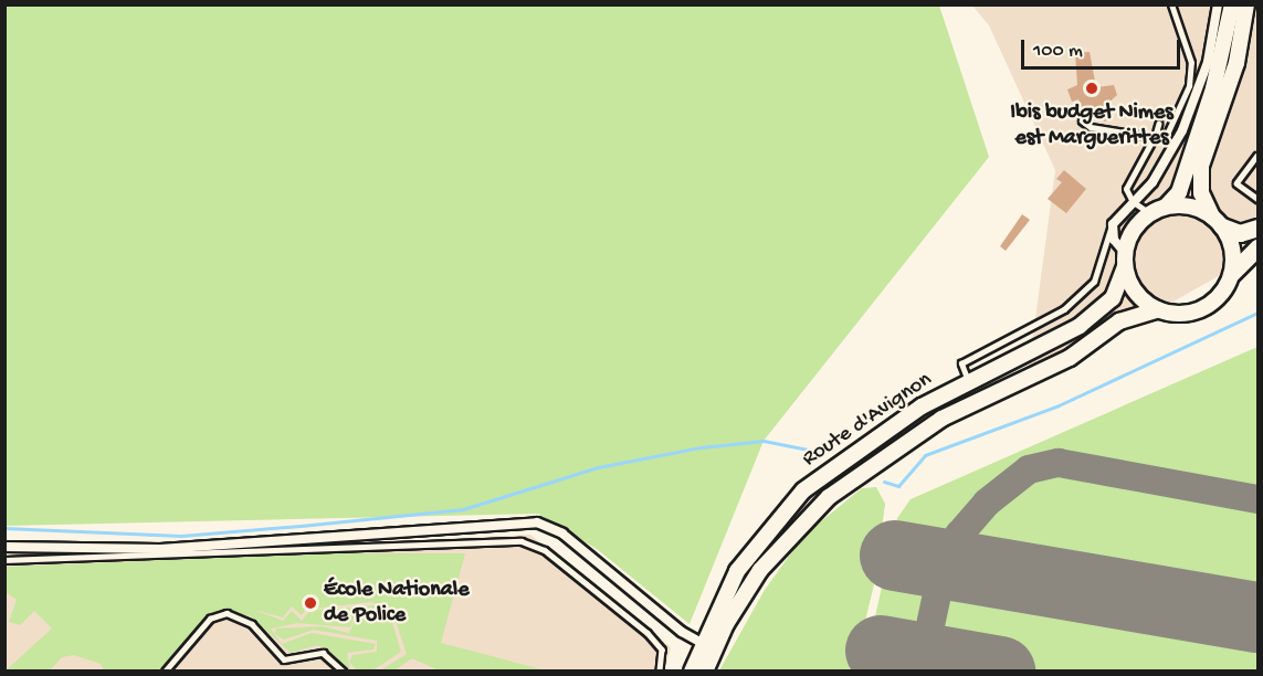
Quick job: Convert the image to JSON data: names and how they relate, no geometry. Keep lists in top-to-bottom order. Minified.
{"streets":{"main road":["Route d'Avignon"]},"places":["Ibis budget Nimes est Marguerittes","École Nationale de Police"],"scale_bar":"100 m"}
